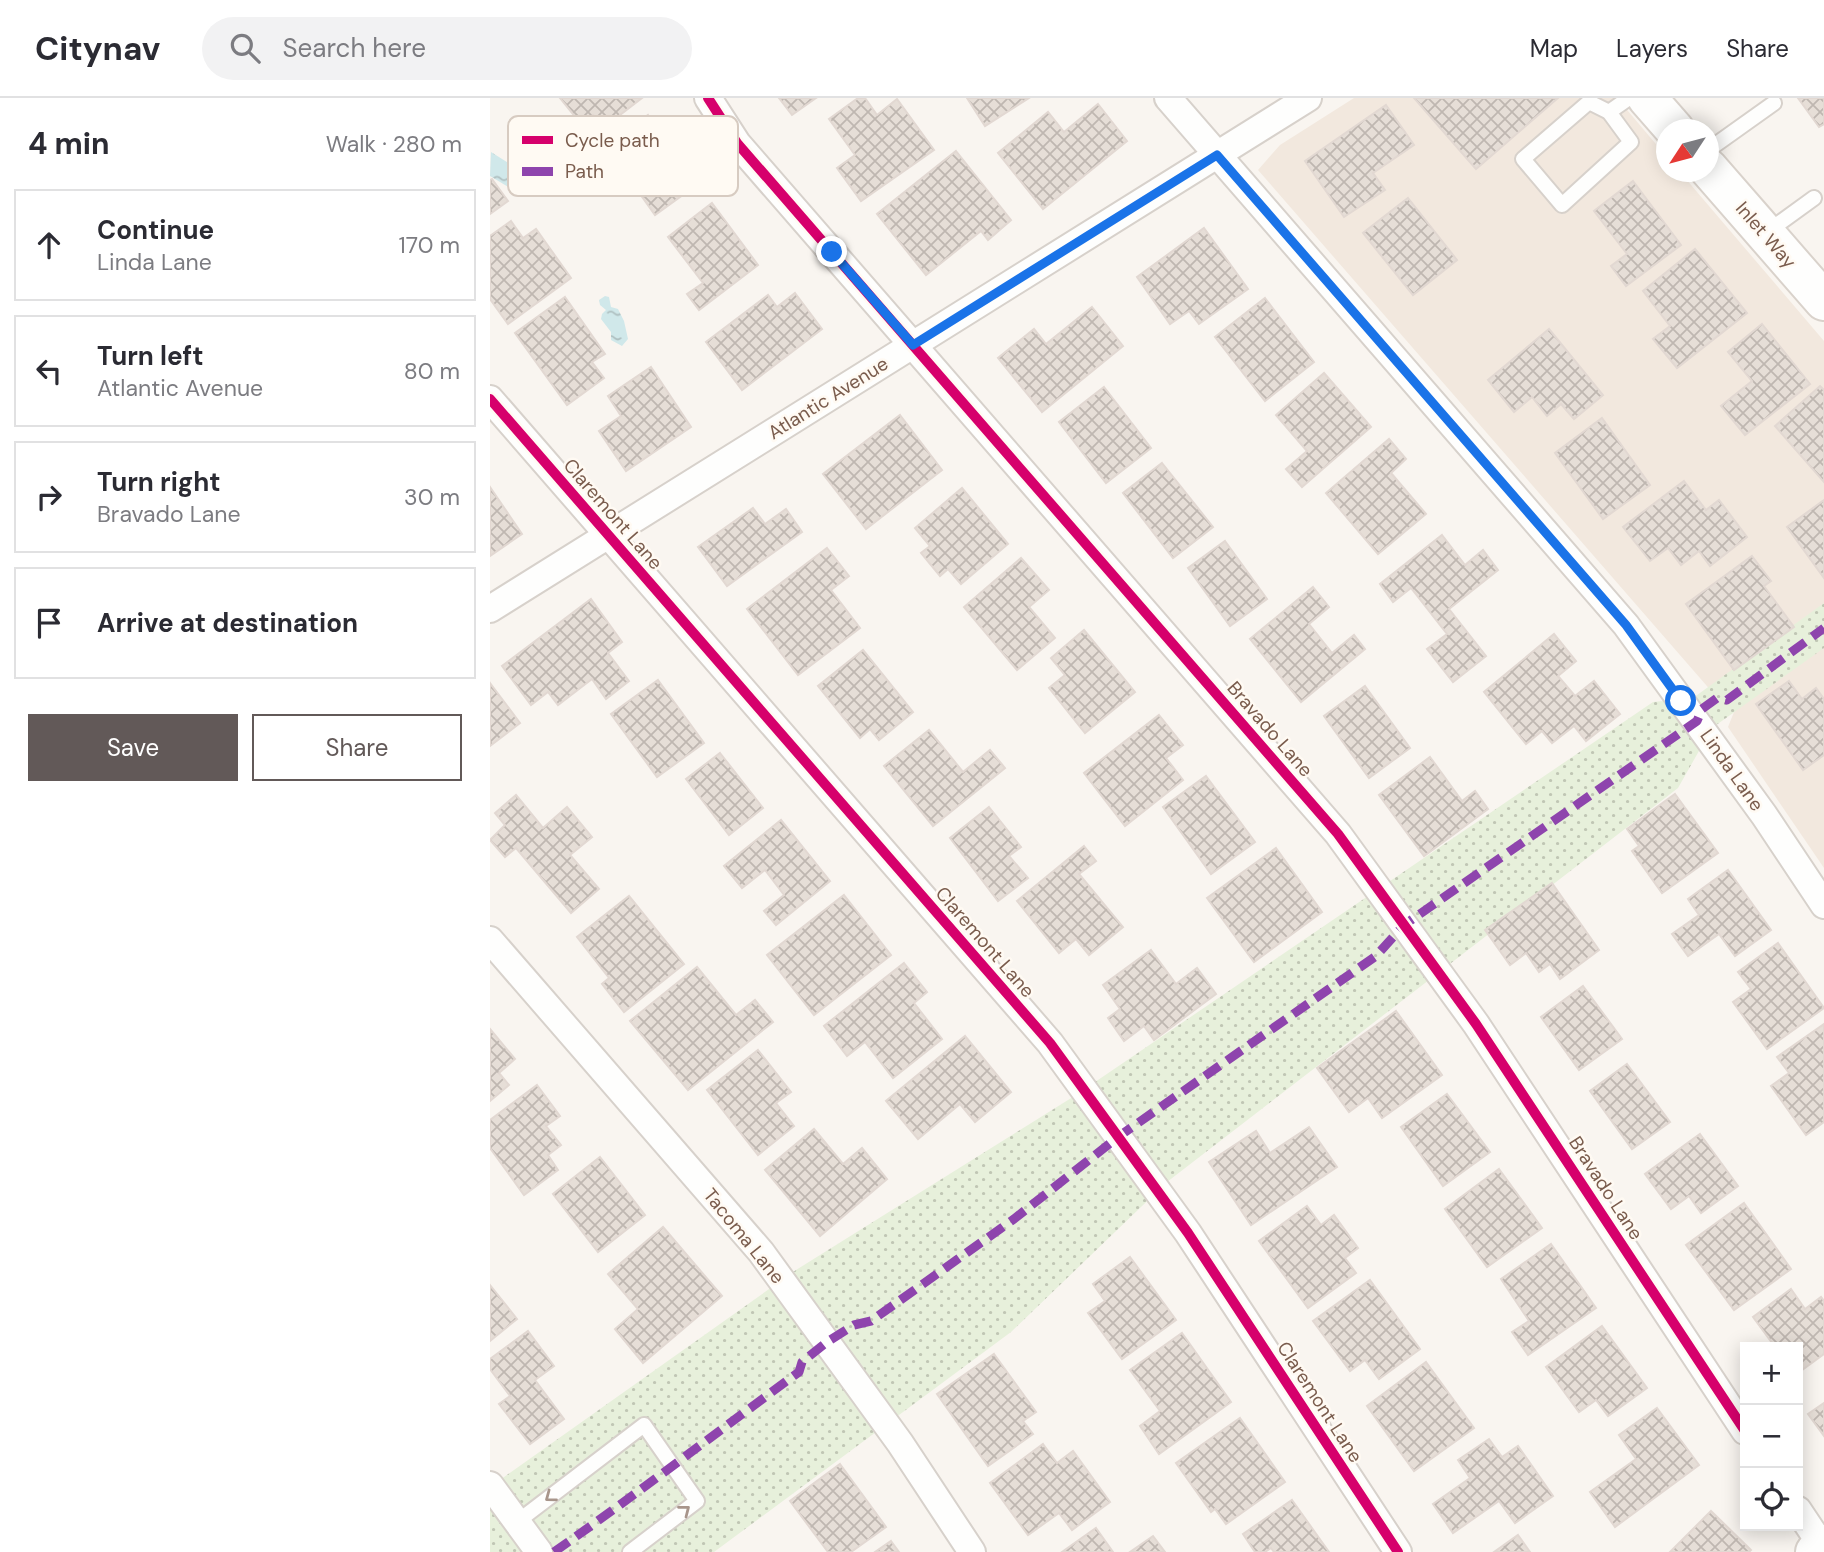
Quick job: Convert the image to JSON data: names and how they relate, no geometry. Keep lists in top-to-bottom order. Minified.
{"streets":{"street":["Inlet Way","Atlantic Avenue","Claremont Lane","Bravado Lane","Linda Lane","Tacoma Lane"]},"crossings":[["Atlantic Avenue","Claremont Lane"],["Atlantic Avenue","Bravado Lane"],["Atlantic Avenue","Linda Lane"]],"legend":["Cycle path","Path"],"north":"bottom left","page":{"header":"Citynav","search":"Search here","nav":["Map","Layers","Share"],"heading":["4 min","Walk · 280 m"],"list":[["Continue","Linda Lane","170 m"],["Turn left","Atlantic Avenue","80 m"],["Turn right","Bravado Lane","30 m"],"Arrive at destination"],"buttons":["Save","Share"],"map_buttons":["+","−"]}}
